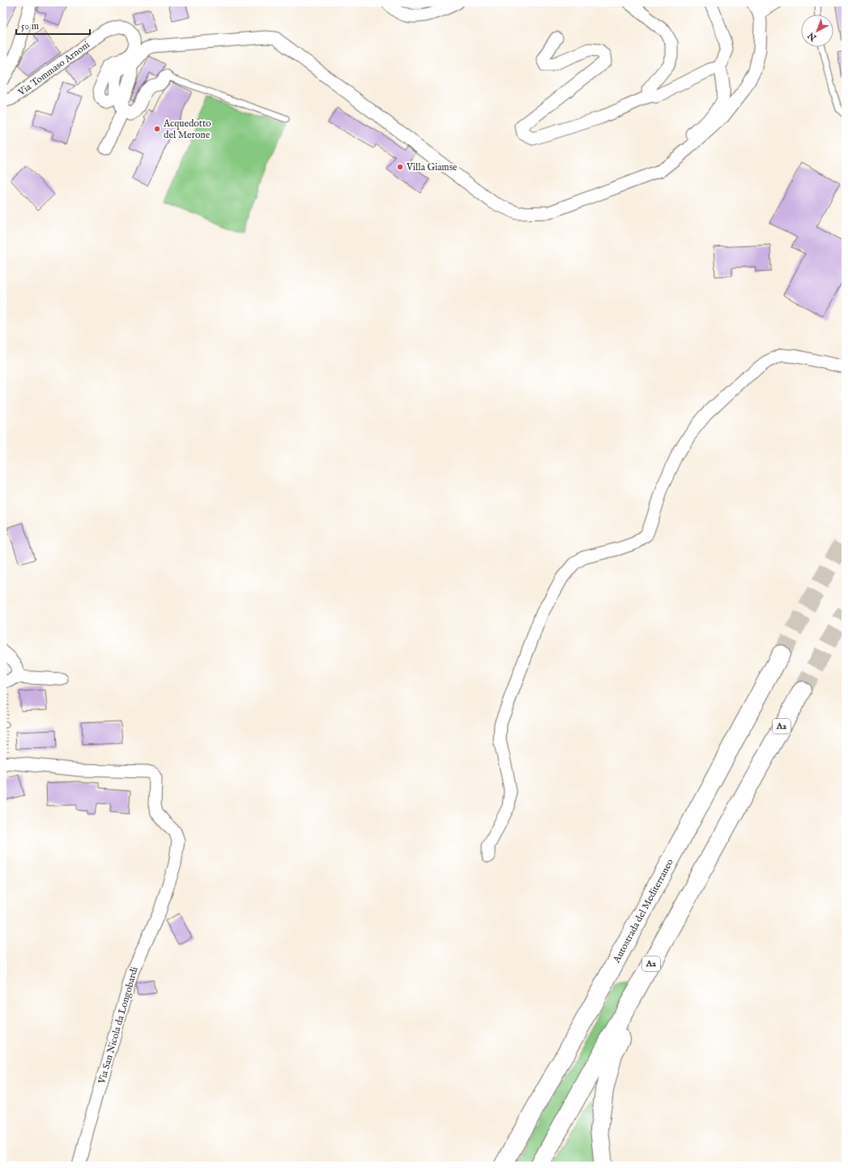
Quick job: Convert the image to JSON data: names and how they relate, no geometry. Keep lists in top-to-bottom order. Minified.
{"streets":{"highway":["A2","Autostrada del Mediterraneo"],"street":["Via Tommaso Arnoni","Via San Nicola da Longobardi"]},"places":["Acquedotto del Merone","Villa Giamse"],"scale_bar":"50 m","north":"bottom left"}
